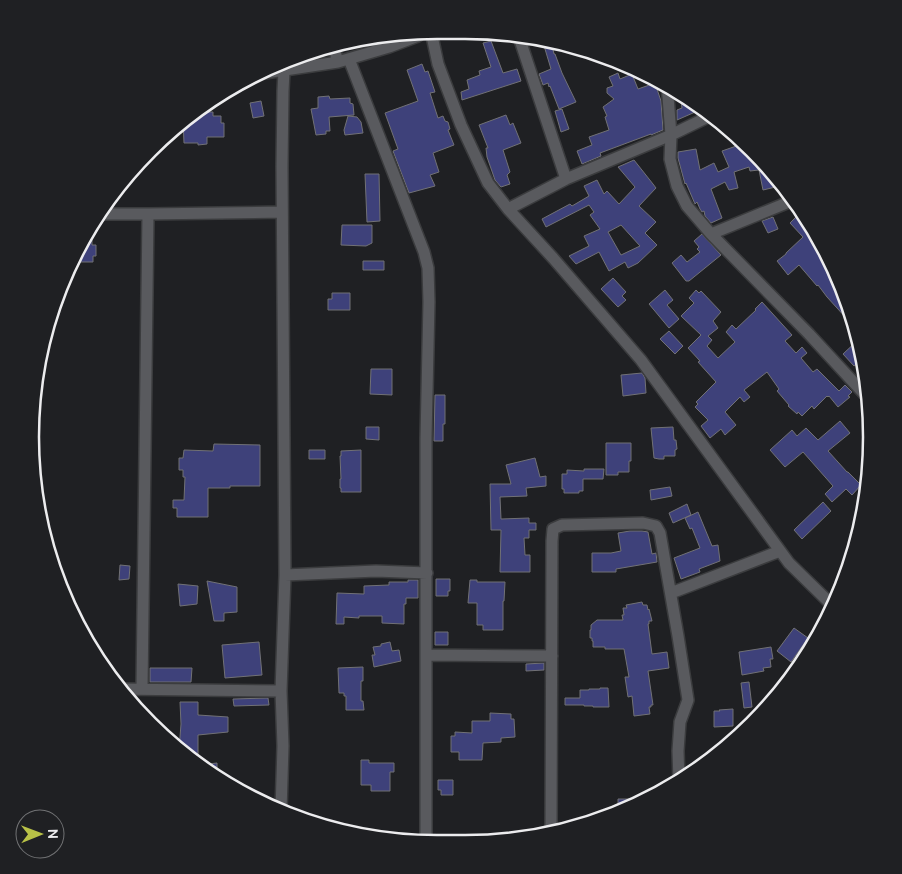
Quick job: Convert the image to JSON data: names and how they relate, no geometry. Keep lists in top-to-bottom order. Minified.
{"north":"right"}
